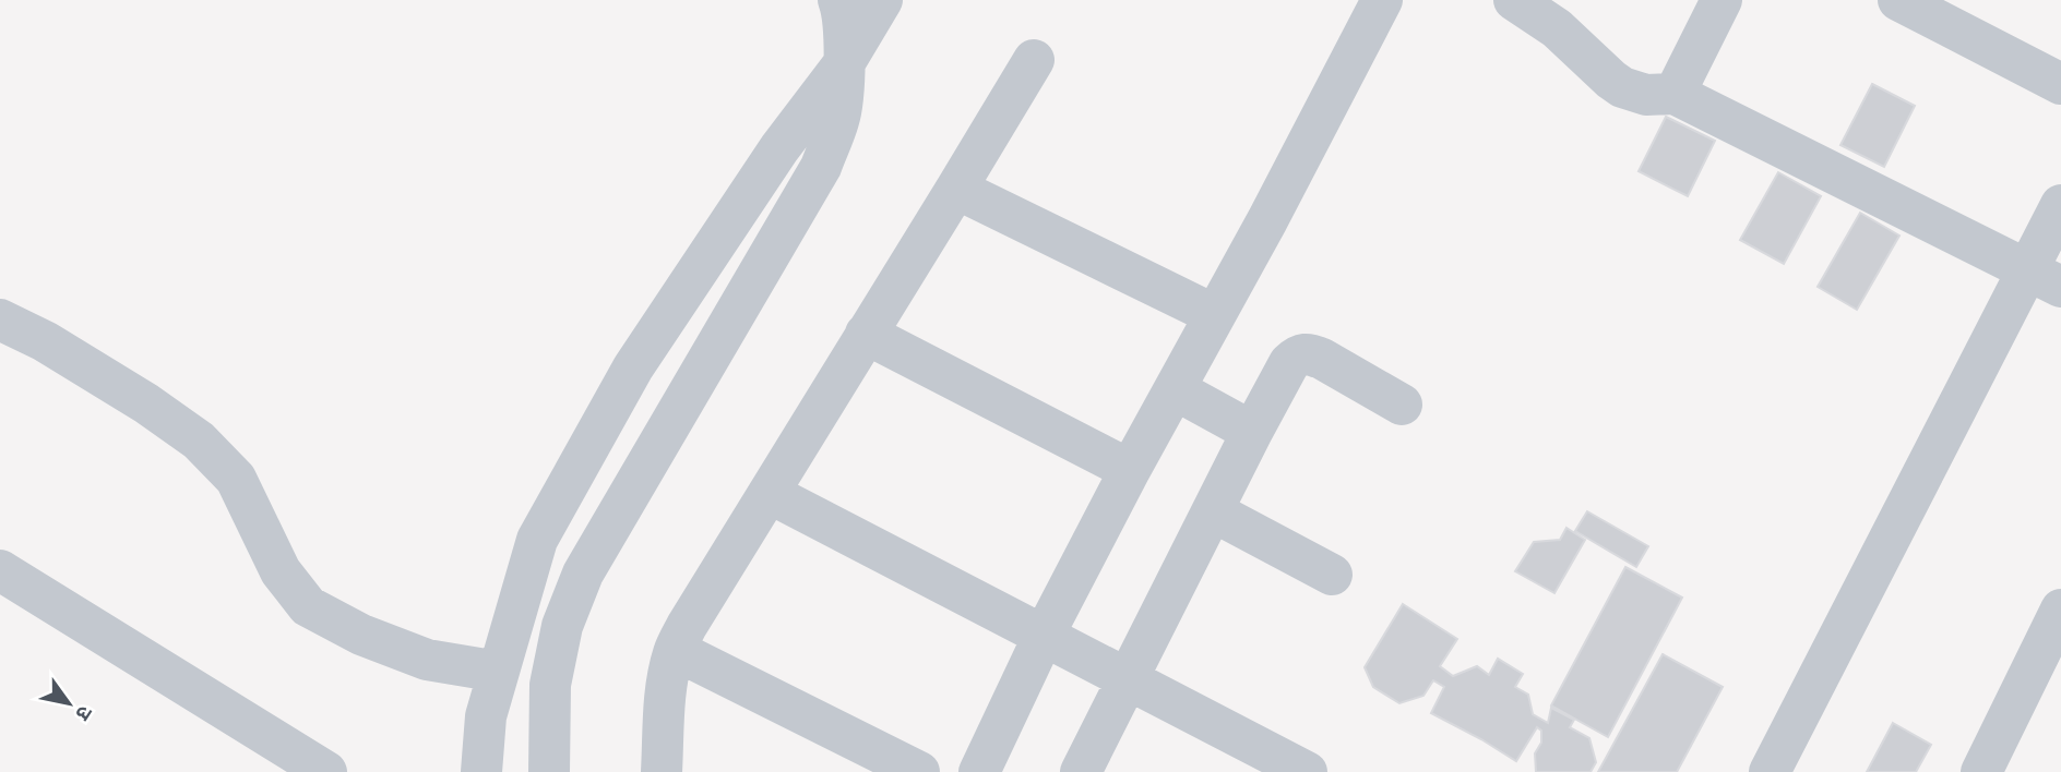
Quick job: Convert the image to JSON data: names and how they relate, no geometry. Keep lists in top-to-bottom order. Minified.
{"north":"bottom right"}
